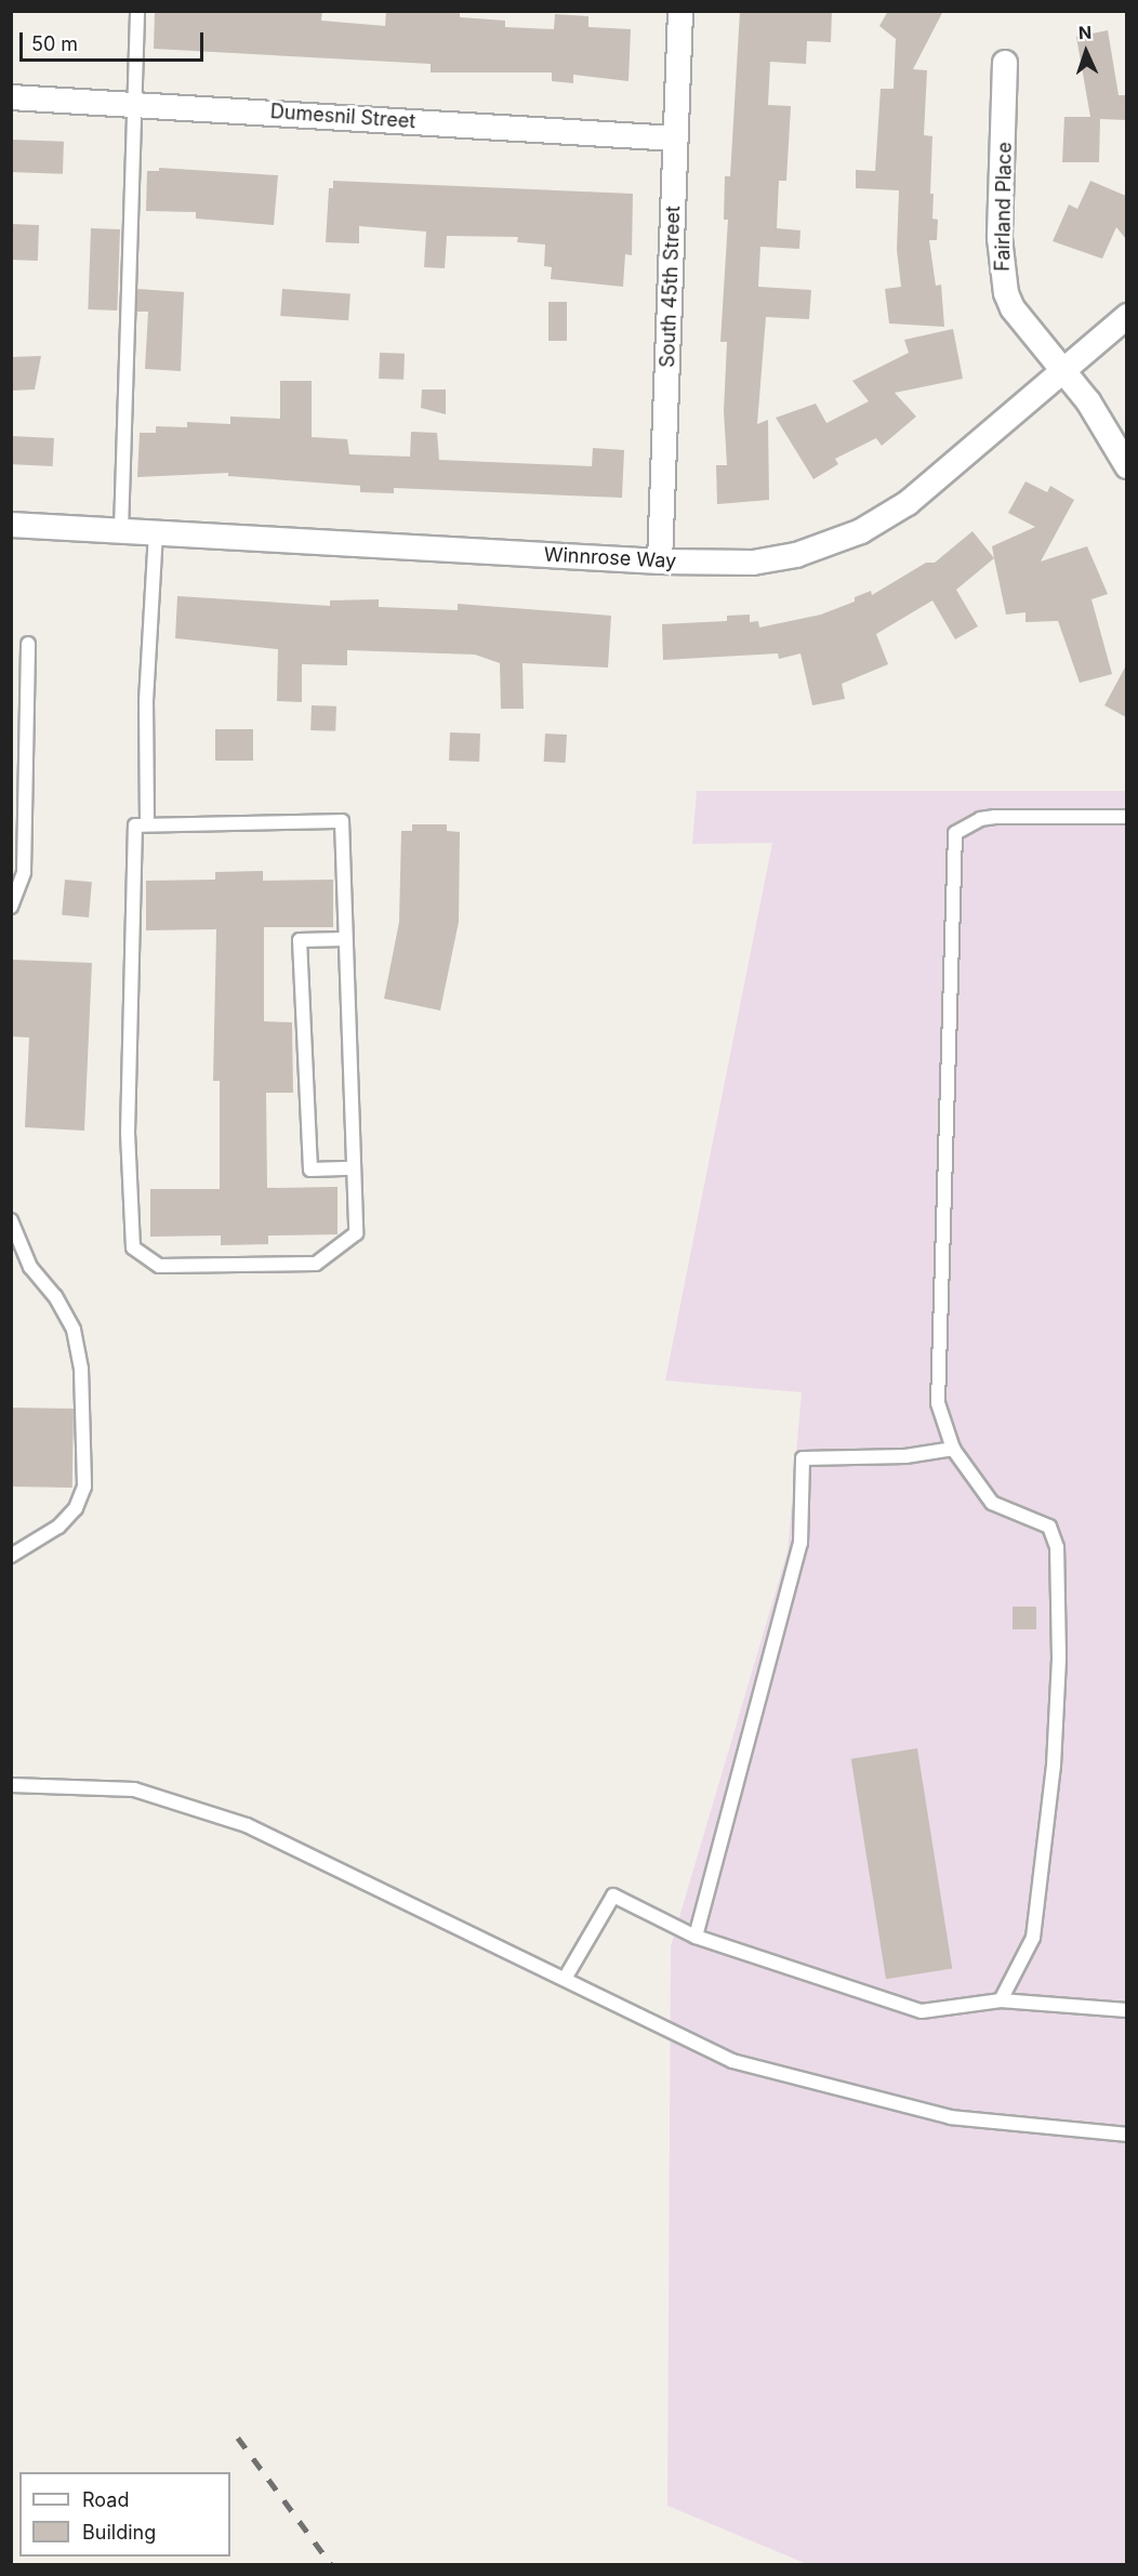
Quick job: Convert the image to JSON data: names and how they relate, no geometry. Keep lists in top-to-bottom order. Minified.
{"streets":{"street":["Dumesnil Street","Fairland Place","South 45th Street","Winnrose Way"]},"crossings":[["Dumesnil Street","South 45th Street"],["Fairland Place","Winnrose Way"],["South 45th Street","Winnrose Way"]],"legend":["Road","Building"],"scale_bar":"50 m","north":"top"}
